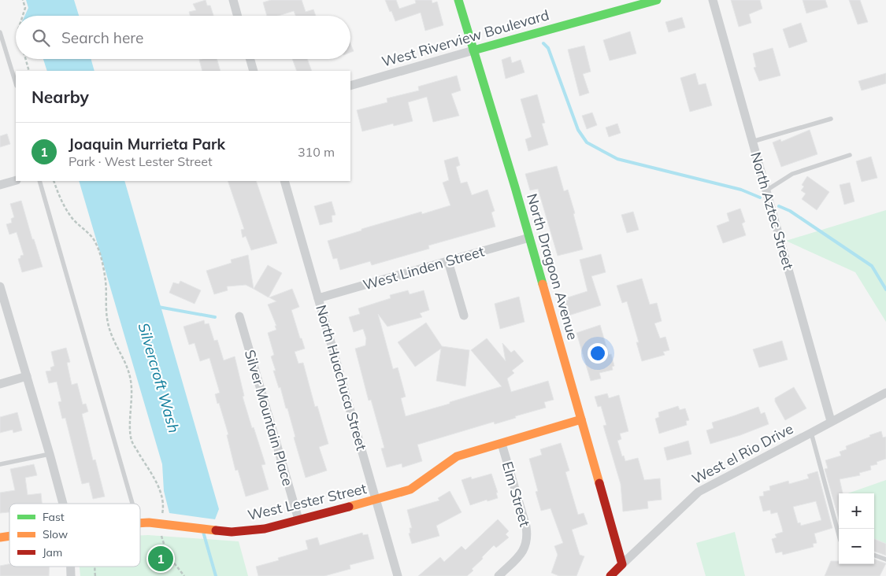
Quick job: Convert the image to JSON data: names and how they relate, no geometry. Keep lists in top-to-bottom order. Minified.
{"streets":{"street":["West Riverview Boulevard","North Aztec Street","North Dragoon Avenue","West Linden Street","North Huachuca Street","Silver Mountain Place","West el Rio Drive","Elm Street","West Lester Street"]},"crossings":[["West Riverview Boulevard","North Dragoon Avenue"],["North Aztec Street","West el Rio Drive"],["North Dragoon Avenue","West Linden Street"],["North Dragoon Avenue","West el Rio Drive"],["North Dragoon Avenue","West Lester Street"],["West Linden Street","North Huachuca Street"],["North Huachuca Street","West Lester Street"],["Silver Mountain Place","West Lester Street"],["Elm Street","West Lester Street"]],"water":["Silvercroft Wash"],"legend":["Fast","Slow","Jam"],"page":{"search":"Search here","heading":"Nearby","list":[{"mark":"1","name":"Joaquin Murrieta Park","note":"Park · West Lester Street","value":"310 m"}],"map_buttons":["+","−"],"pins":"1"}}
